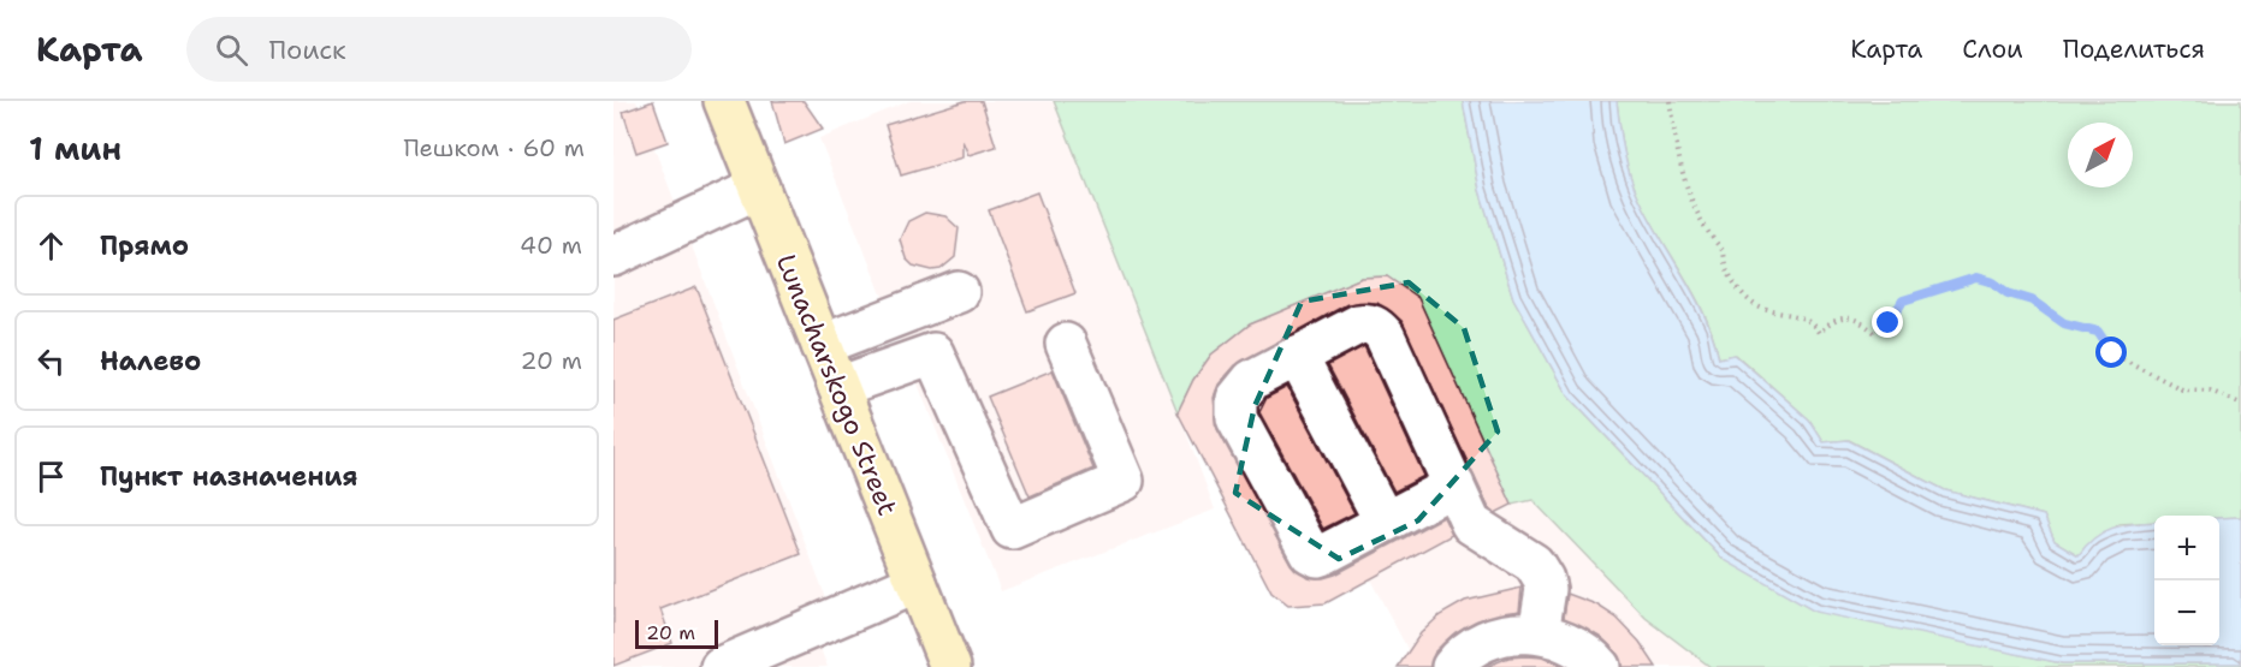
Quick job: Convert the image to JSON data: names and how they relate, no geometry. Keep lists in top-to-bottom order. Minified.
{"streets":{"main road":["Lunacharskogo Street"]},"scale_bar":"20 m","north":"top right","page":{"header":"Карта","search":"Поиск","nav":["Карта","Слои","Поделиться"],"heading":["1 мин","Пешком · 60 m"],"list":[["Прямо","40 m"],["Налево","20 m"],"Пункт назначения"],"map_buttons":["+","−"],"scale":"20 m"}}
